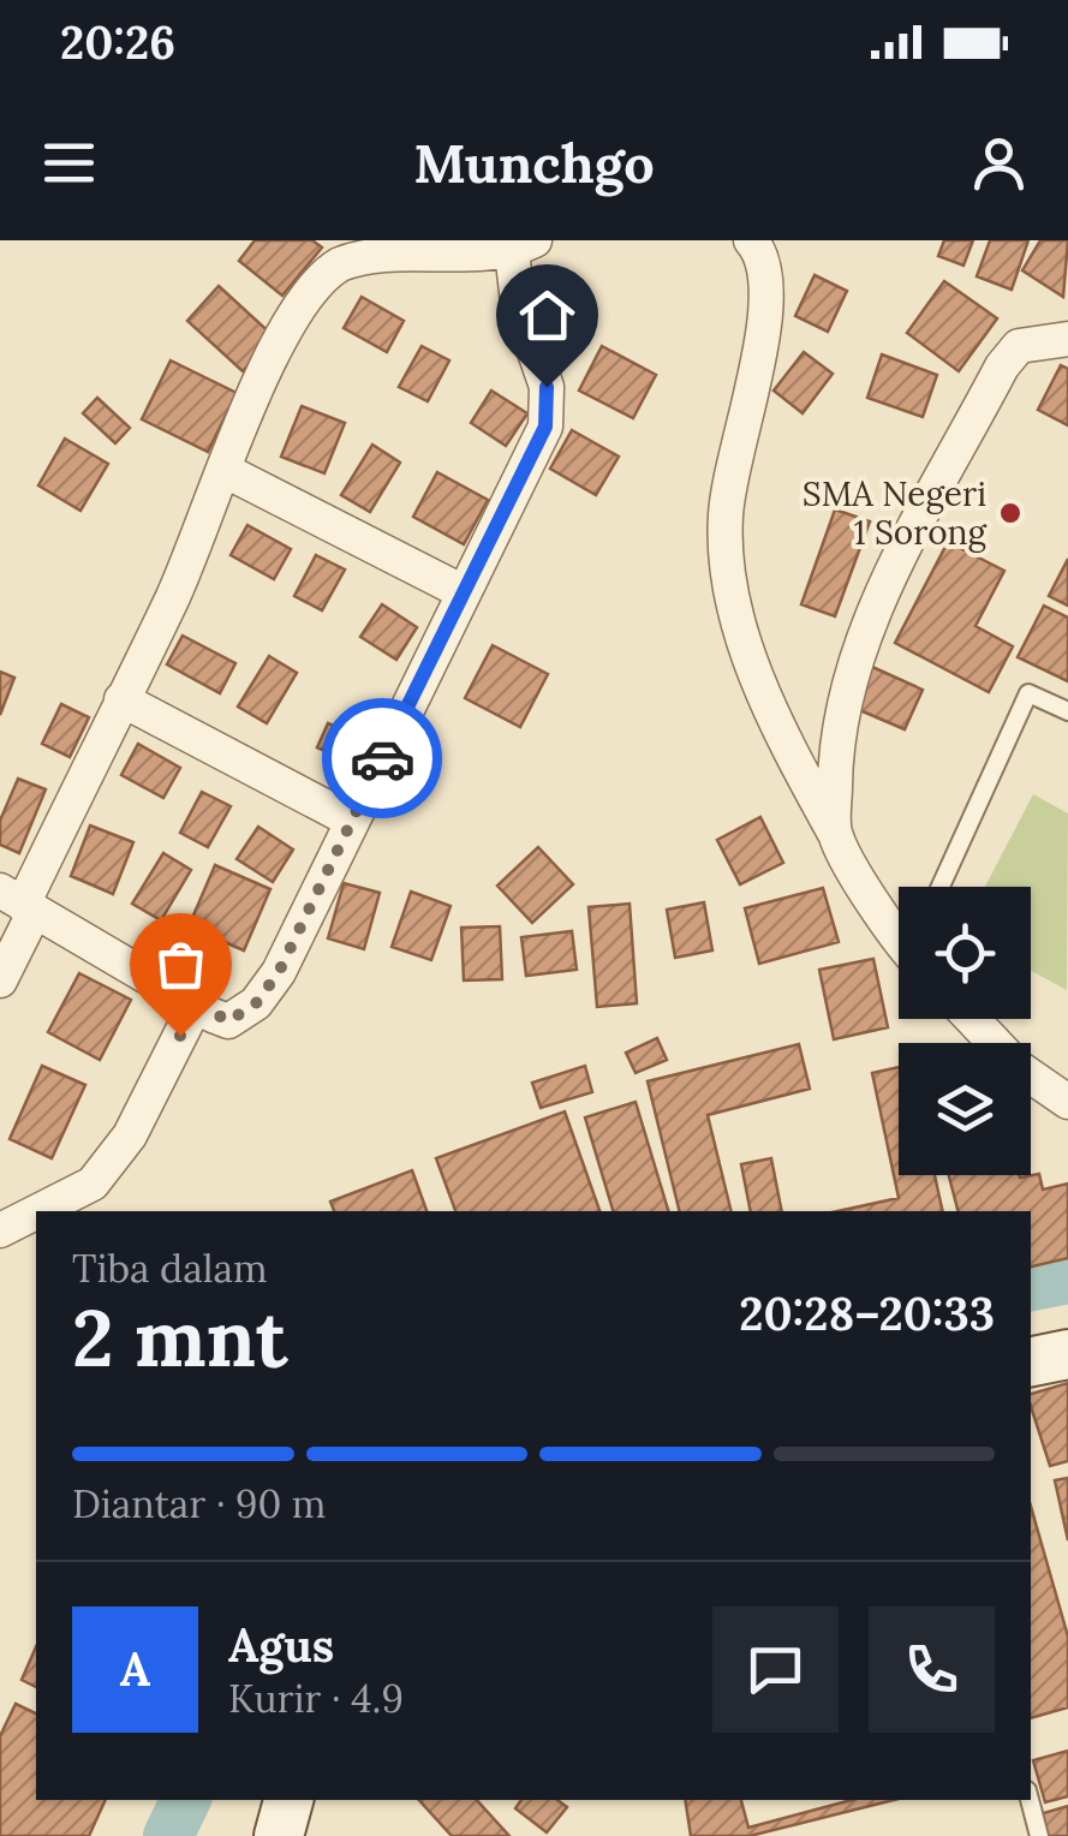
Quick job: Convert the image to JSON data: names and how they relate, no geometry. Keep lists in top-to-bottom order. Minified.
{"places":["SMA Negeri 1 Sorong"],"page":{"status":"20:26","header":"Munchgo","heading":["2 mnt","Tiba dalam","20:28–20:33"],"panel":["Agus","Kurir · 4.9"],"bar":"Diantar · 90 m","round":"A"}}
